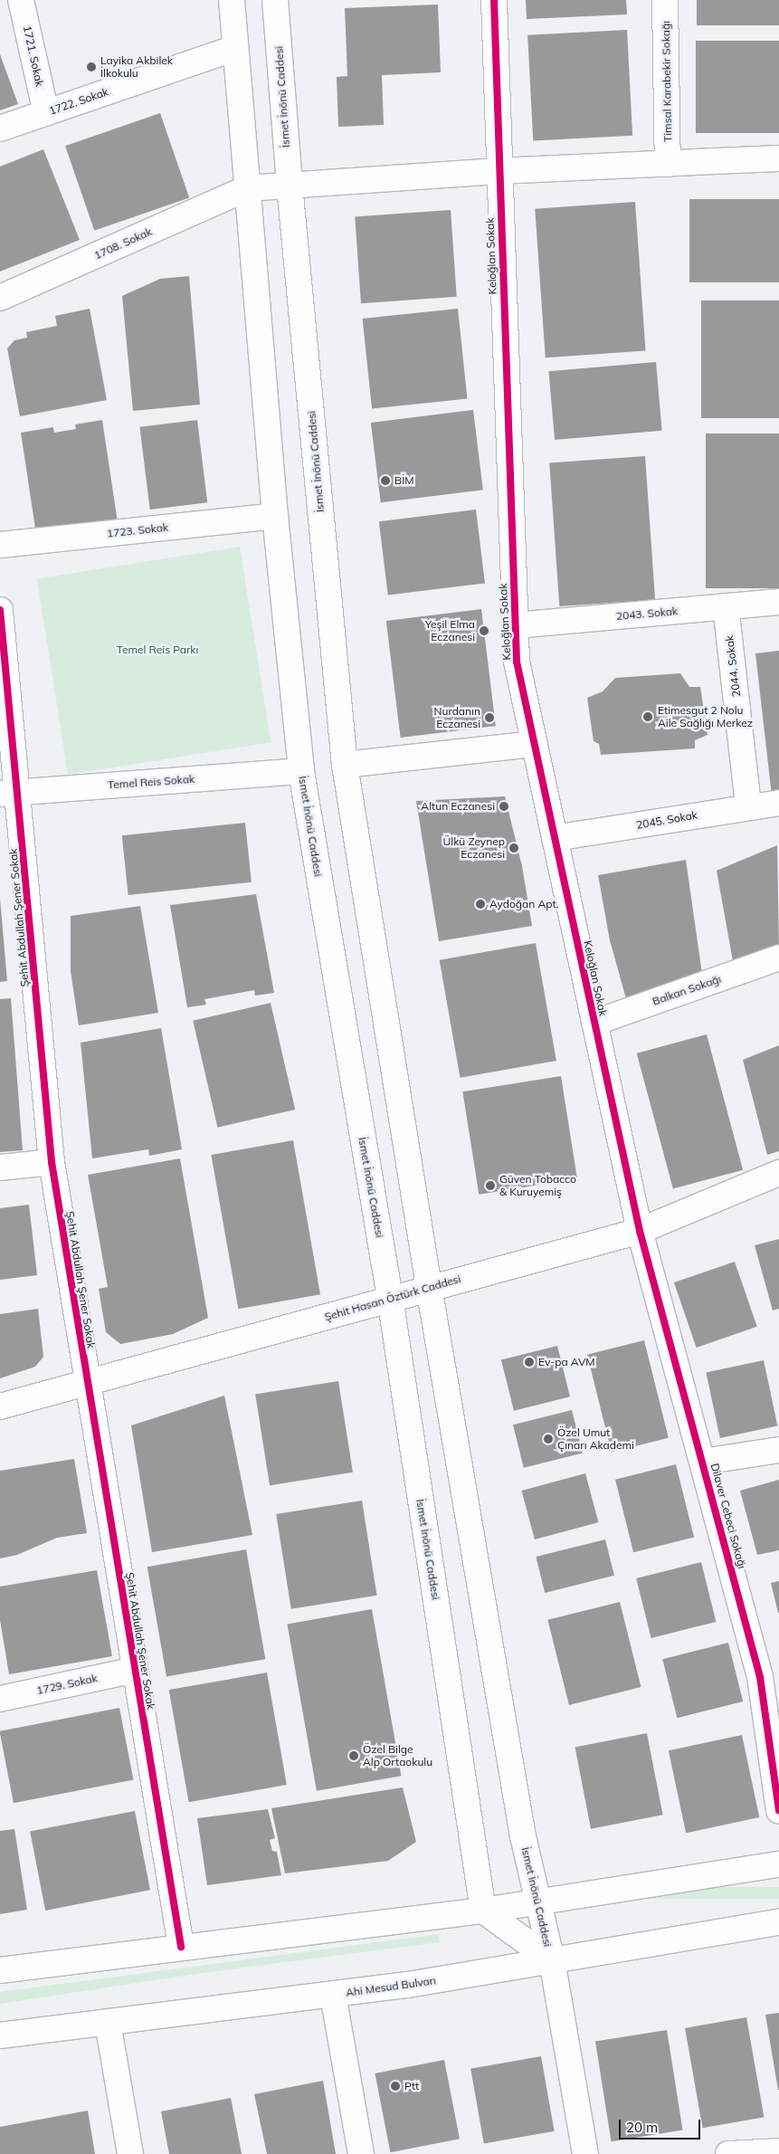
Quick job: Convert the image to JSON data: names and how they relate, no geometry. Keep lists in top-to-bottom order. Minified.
{"streets":{"street":["1721. Sokak","Timsal Karabekir Sokağı","İsmet İnönü Caddesi","1722. Sokak","1708. Sokak","Keloğlan Sokak","1723. Sokak","2043. Sokak","2044. Sokak","Temel Reis Sokak","2045. Sokak","Şehit Abdullah Şener Sokak","Balkan Sokağı","Şehit Hasan Öztürk Caddesi","Dilaver Cebeci Sokağı","1729. Sokak","Ahi Mesud Bulvarı"]},"crossings":[["1721. Sokak","1722. Sokak"],["İsmet İnönü Caddesi","1722. Sokak"],["İsmet İnönü Caddesi","1708. Sokak"],["İsmet İnönü Caddesi","1723. Sokak"],["İsmet İnönü Caddesi","Temel Reis Sokak"],["İsmet İnönü Caddesi","Şehit Hasan Öztürk Caddesi"],["İsmet İnönü Caddesi","Ahi Mesud Bulvarı"],["Keloğlan Sokak","2043. Sokak"],["Keloğlan Sokak","2045. Sokak"],["Keloğlan Sokak","Balkan Sokağı"],["Keloğlan Sokak","Şehit Hasan Öztürk Caddesi"],["Keloğlan Sokak","Dilaver Cebeci Sokağı"],["2043. Sokak","2044. Sokak"],["2044. Sokak","2045. Sokak"],["Temel Reis Sokak","Şehit Abdullah Şener Sokak"],["Şehit Abdullah Şener Sokak","Şehit Hasan Öztürk Caddesi"],["Şehit Abdullah Şener Sokak","1729. Sokak"],["Şehit Hasan Öztürk Caddesi","Dilaver Cebeci Sokağı"]],"parks":["Temel Reis Parkı"],"places":["Layika Akbilek İlkokulu","BİM","Yeşil Elma Eczanesi","Etimesgut 2 Nolu Aile Sağlığı Merkez","Nurdanın Eczanesi","Altun Eczanesi","Ülkü Zeynep Eczanesi","Aydoğan Apt.","Güven Tobacco & Kuruyemiş","Ev-pa AVM","Özel Umut Çınarı Akademi","Özel Bilge Alp Ortaokulu","Ptt"],"scale_bar":"20 m"}
